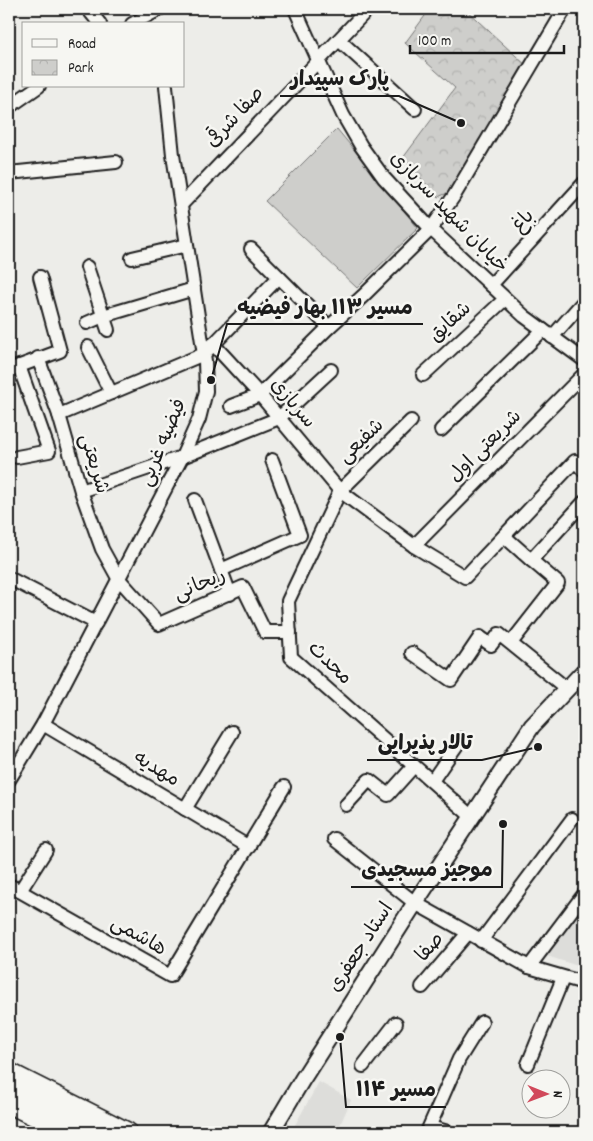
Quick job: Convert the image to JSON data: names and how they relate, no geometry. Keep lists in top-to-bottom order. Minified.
{"streets":{"main road":["استاد جعفری"],"street":["صفا شرقی","خیابان شهید سربازی","باغ","شقایق","سربازی","شفیعی","فیضیه غربی","شریعتی اول","شریعتی","ریحانی","محدث","مهدیه","هاشمی","صفا"]},"crossings":[["صفا شرقی","خیابان شهید سربازی"],["صفا شرقی","فیضیه غربی"],["خیابان شهید سربازی","باغ"],["خیابان شهید سربازی","شقایق"],["سربازی","شفیعی"],["سربازی","شریعتی اول"],["سربازی","محدث"],["شفیعی","محدث"],["فیضیه غربی","شریعتی"],["فیضیه غربی","ریحانی"],["فیضیه غربی","مهدیه"],["شریعتی","ریحانی"],["ریحانی","محدث"],["محدث","استاد جعفری"],["مهدیه","هاشمی"]],"places":["پارک سپیدار","مسیر ۱۱۳ بهار فیضیه","تالار پذیرایی","موجیز مسجیدی","مسیر ۱۱۴"],"legend":["Road","Park"],"scale_bar":"100 m","north":"right"}
